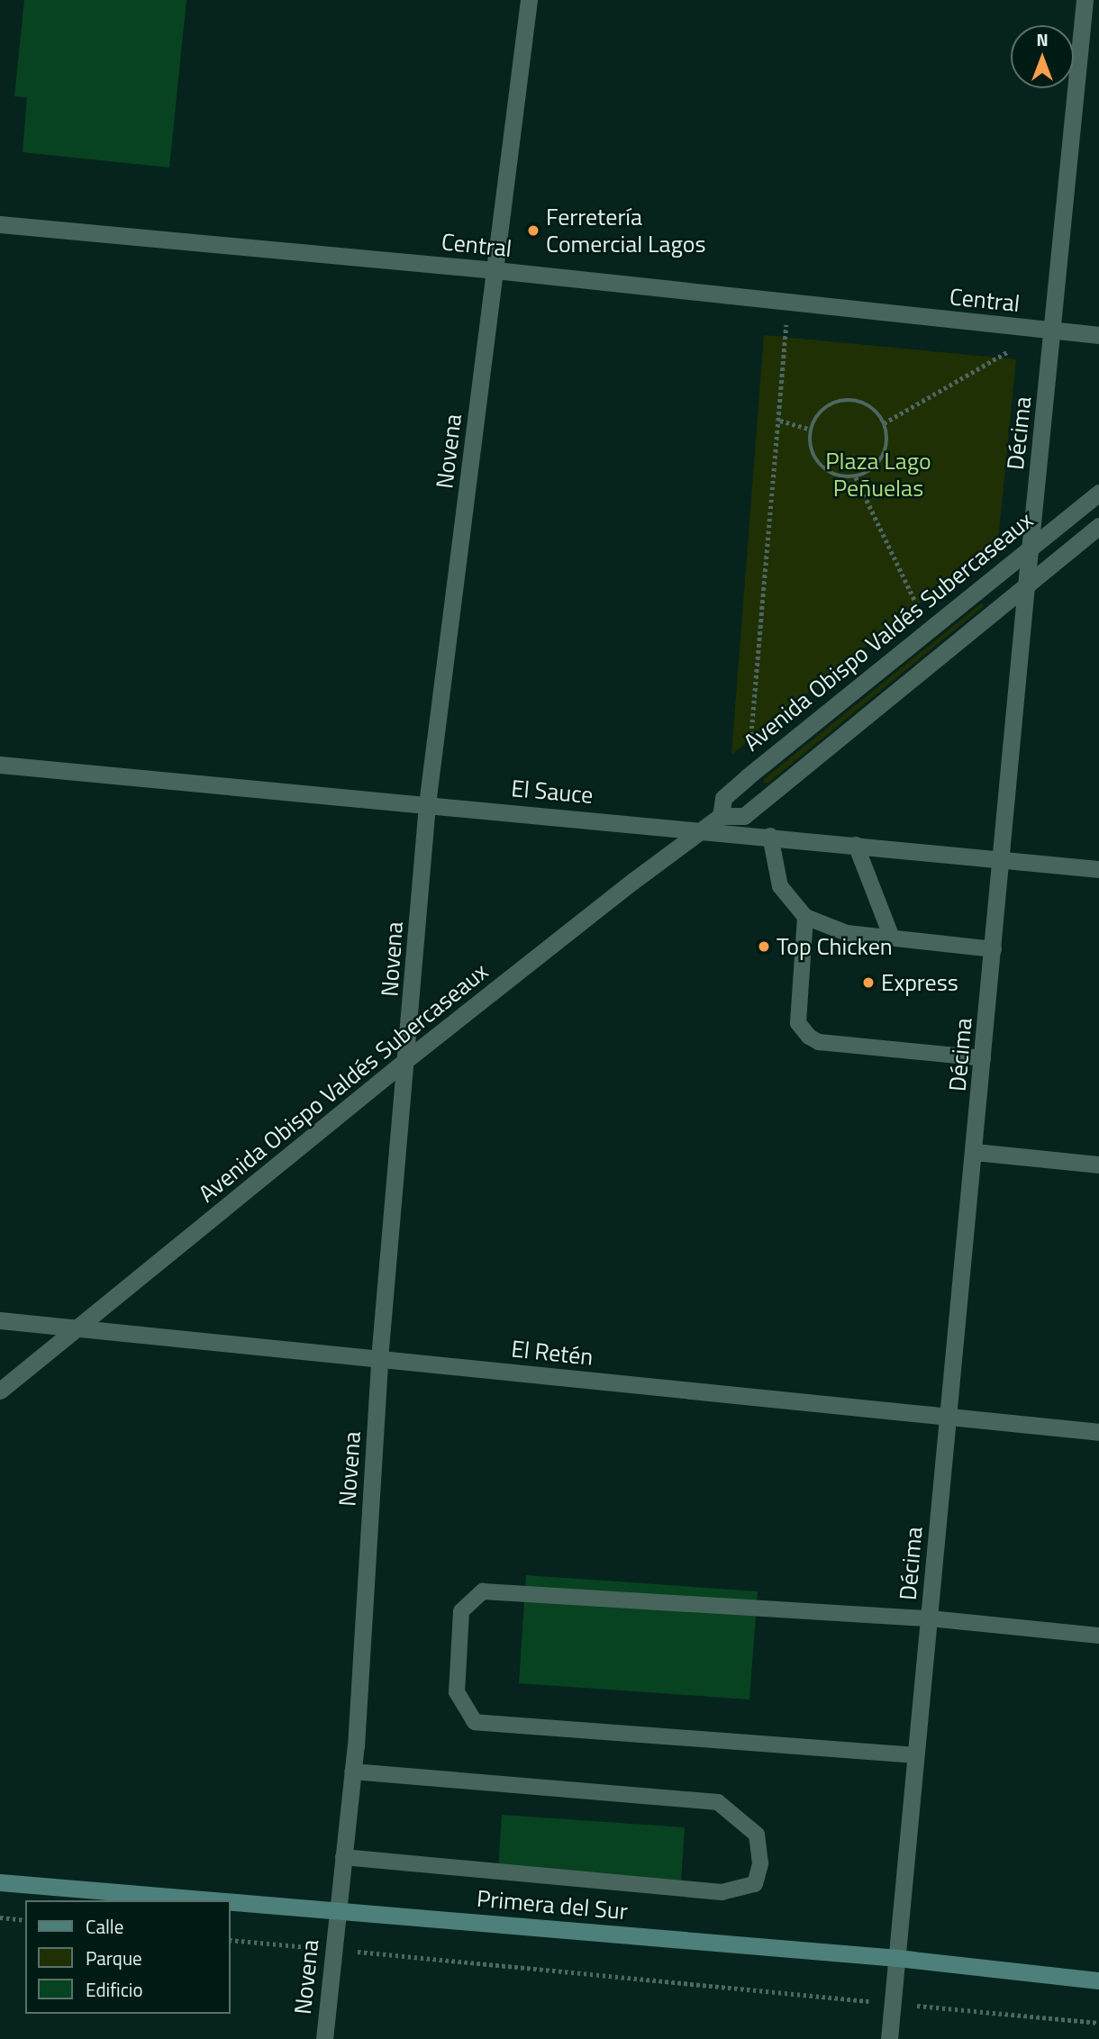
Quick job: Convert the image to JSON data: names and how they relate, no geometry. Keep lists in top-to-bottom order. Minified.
{"streets":{"main road":["Primera del Sur"],"street":["Central","Décima","Novena","Avenida Obispo Valdés Subercaseaux","El Sauce","El Retén"]},"crossings":[["Central","Décima"],["Central","Novena"],["Décima","Avenida Obispo Valdés Subercaseaux"],["Décima","El Sauce"],["Décima","El Retén"],["Décima","Primera del Sur"],["Novena","Avenida Obispo Valdés Subercaseaux"],["Novena","El Sauce"],["Novena","El Retén"],["Novena","Primera del Sur"],["Avenida Obispo Valdés Subercaseaux","El Sauce"],["Avenida Obispo Valdés Subercaseaux","El Retén"]],"parks":["Plaza Lago Peñuelas"],"places":["Ferretería Comercial Lagos","Top Chicken","Express"],"legend":["Calle","Parque","Edificio"],"north":"top"}
